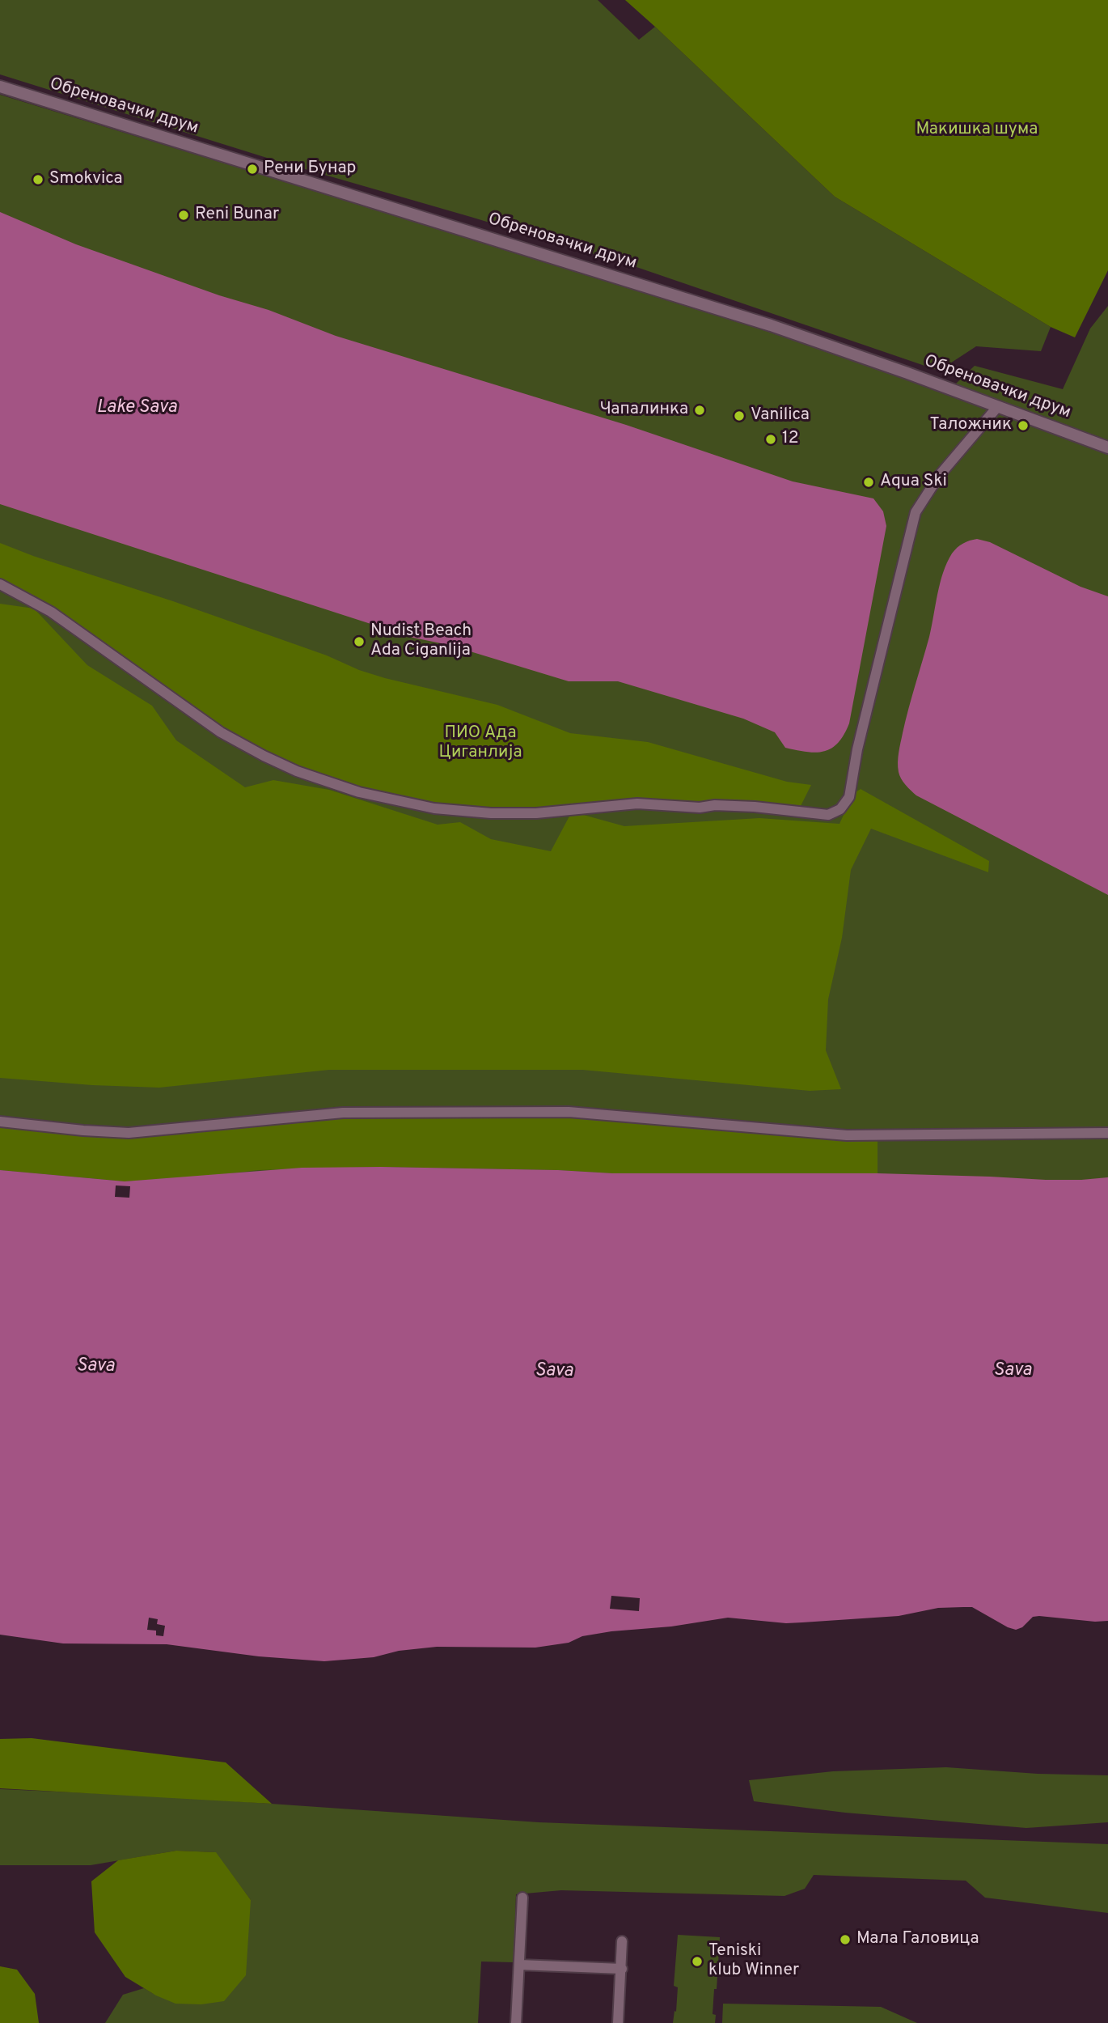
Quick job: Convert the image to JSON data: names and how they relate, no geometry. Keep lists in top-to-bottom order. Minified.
{"streets":{"street":["Обреновачки друм"]},"water":["Lake Sava","Sava"],"parks":["Макишка шума","ПИО Ада Циганлија"],"places":["Рени Бунар","Smokvica","Reni Bunar","Чапалинка","Vanilica","Таложник","12","Aqua Ski","Nudist Beach Ada Ciganlija","Мала Галовица","Teniski klub Winner"]}
